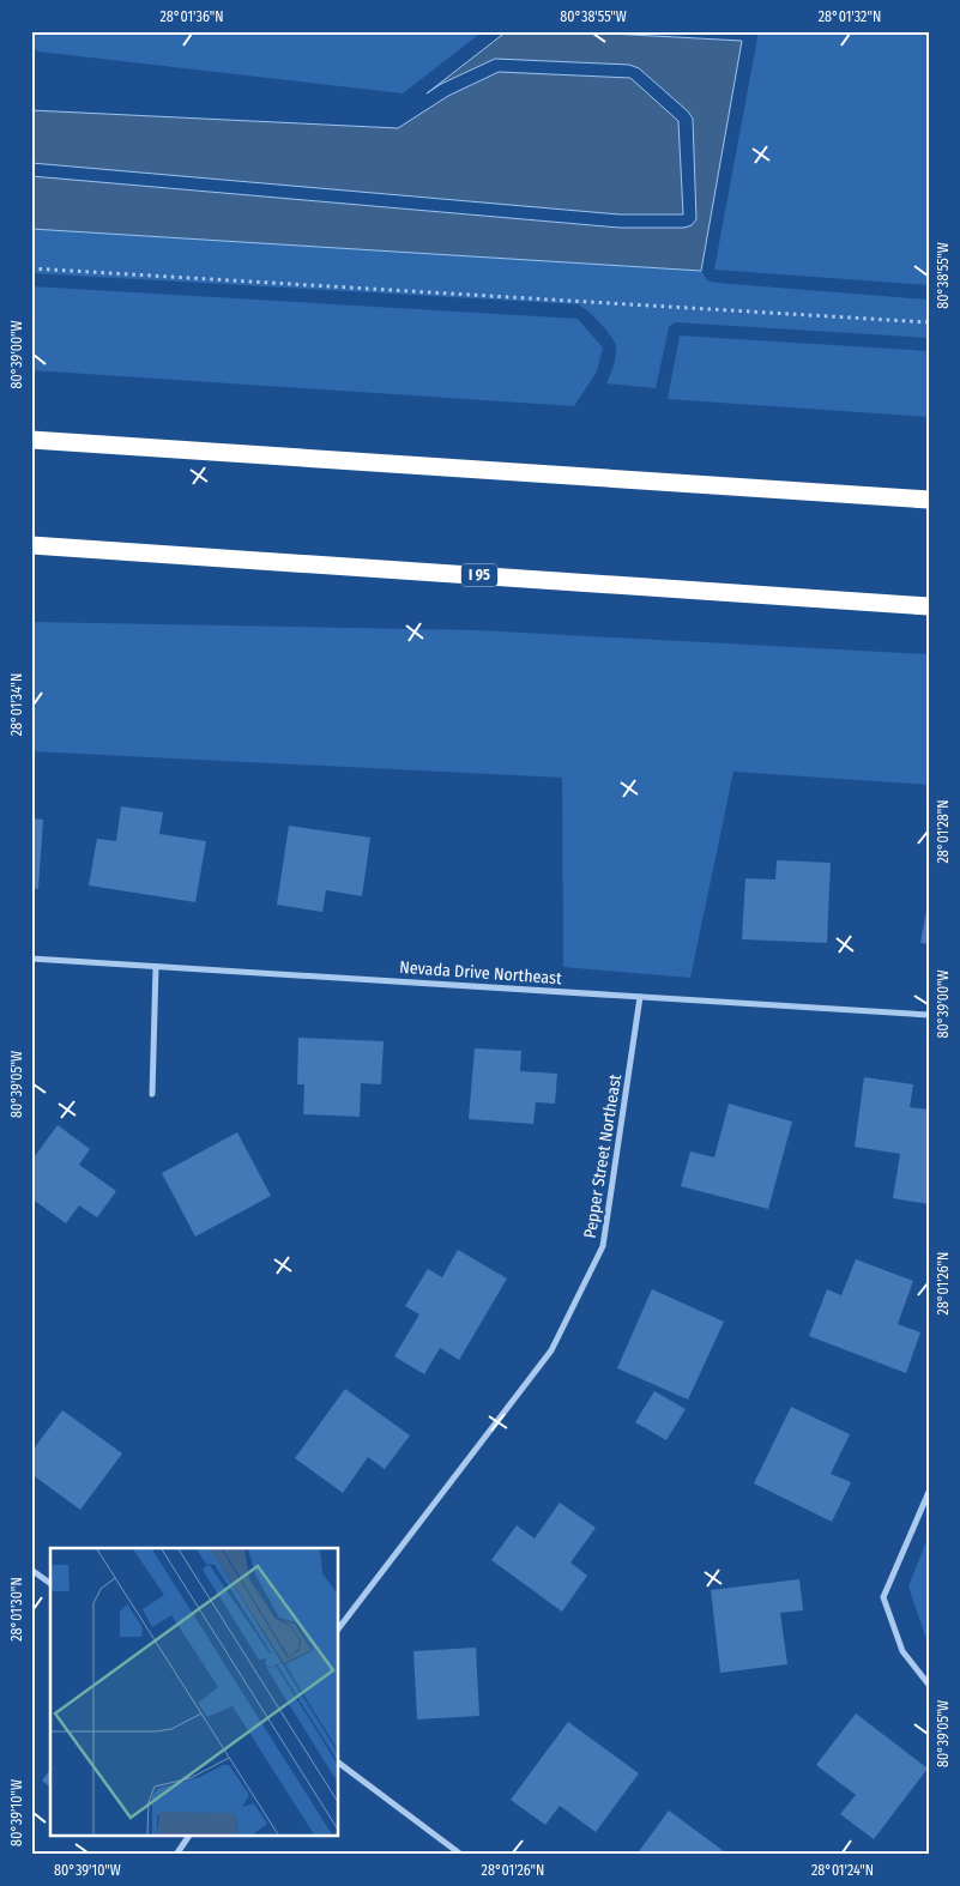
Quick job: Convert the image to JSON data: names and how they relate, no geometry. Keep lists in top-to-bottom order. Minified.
{"streets":{"highway":["I 95"],"street":["Nevada Drive Northeast","Pepper Street Northeast"]},"crossings":[["Nevada Drive Northeast","Pepper Street Northeast"]],"coordinates":["28°01'36\"N","80°38'55\"W","28°01'32\"N","80°39'00\"W","28°01'34\"N","28°01'28\"N","80°39'05\"W","28°01'26\"N","28°01'30\"N","80°39'10\"W","28°01'24\"N"]}
